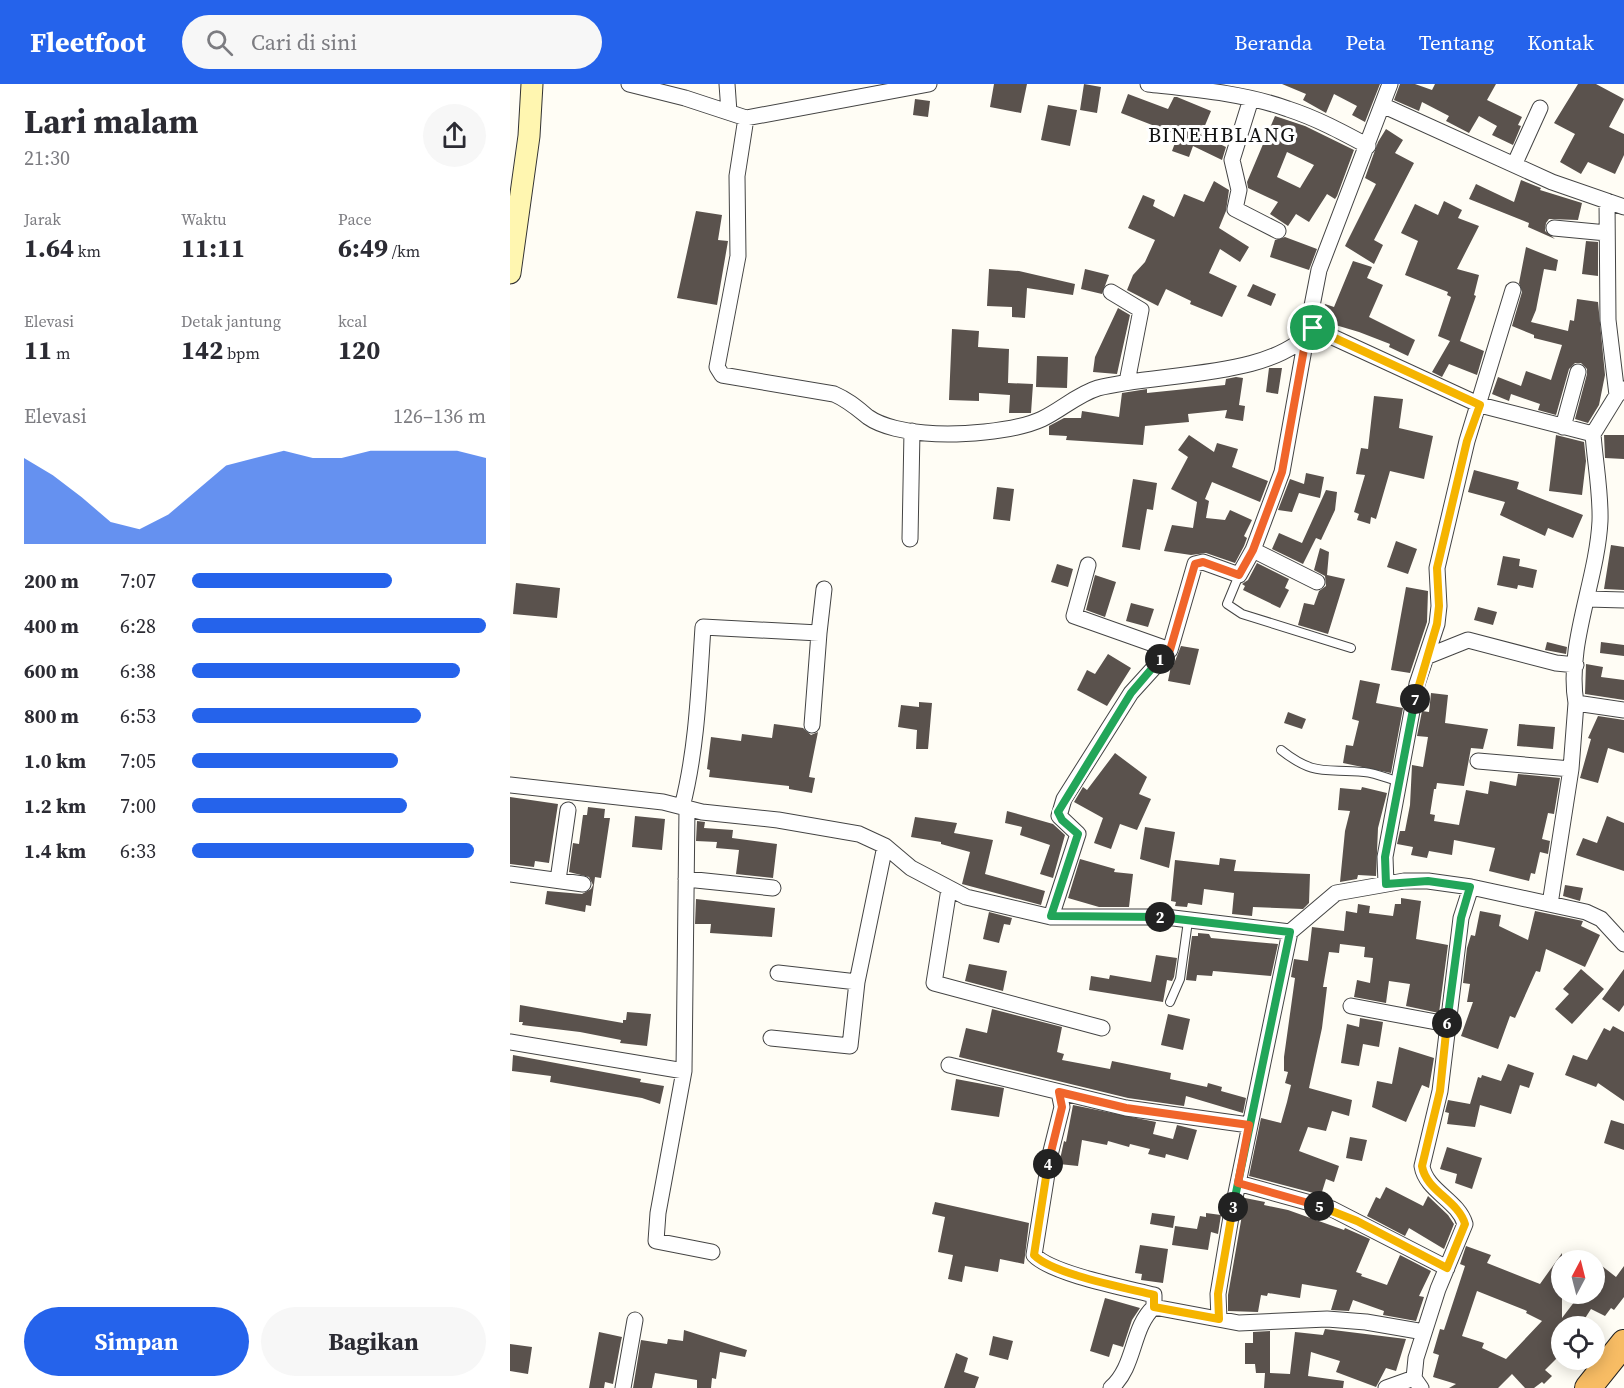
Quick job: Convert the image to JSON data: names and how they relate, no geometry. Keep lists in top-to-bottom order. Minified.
{"districts":["BINEHBLANG"],"north":"top","page":{"header":"Fleetfoot","search":"Cari di sini","nav":["Beranda","Peta","Tentang","Kontak"],"heading":["Lari malam","21:30"],"stats":[["Jarak","1.64 km"],["Waktu","11:11"],["Pace","6:49 /km"],["Elevasi","11 m"],["Detak jantung","142 bpm"],["kcal","120"]],"chart":["Elevasi","126–136 m"],"list":[{"name":"200 m","note":"7:07"},{"name":"400 m","note":"6:28"},{"name":"600 m","note":"6:38"},{"name":"800 m","note":"6:53"},{"name":"1.0 km","note":"7:05"},{"name":"1.2 km","note":"7:00"},{"name":"1.4 km","note":"6:33"}],"pins":["1","7","2","6","4","5","3"],"buttons":["Simpan","Bagikan"]}}
